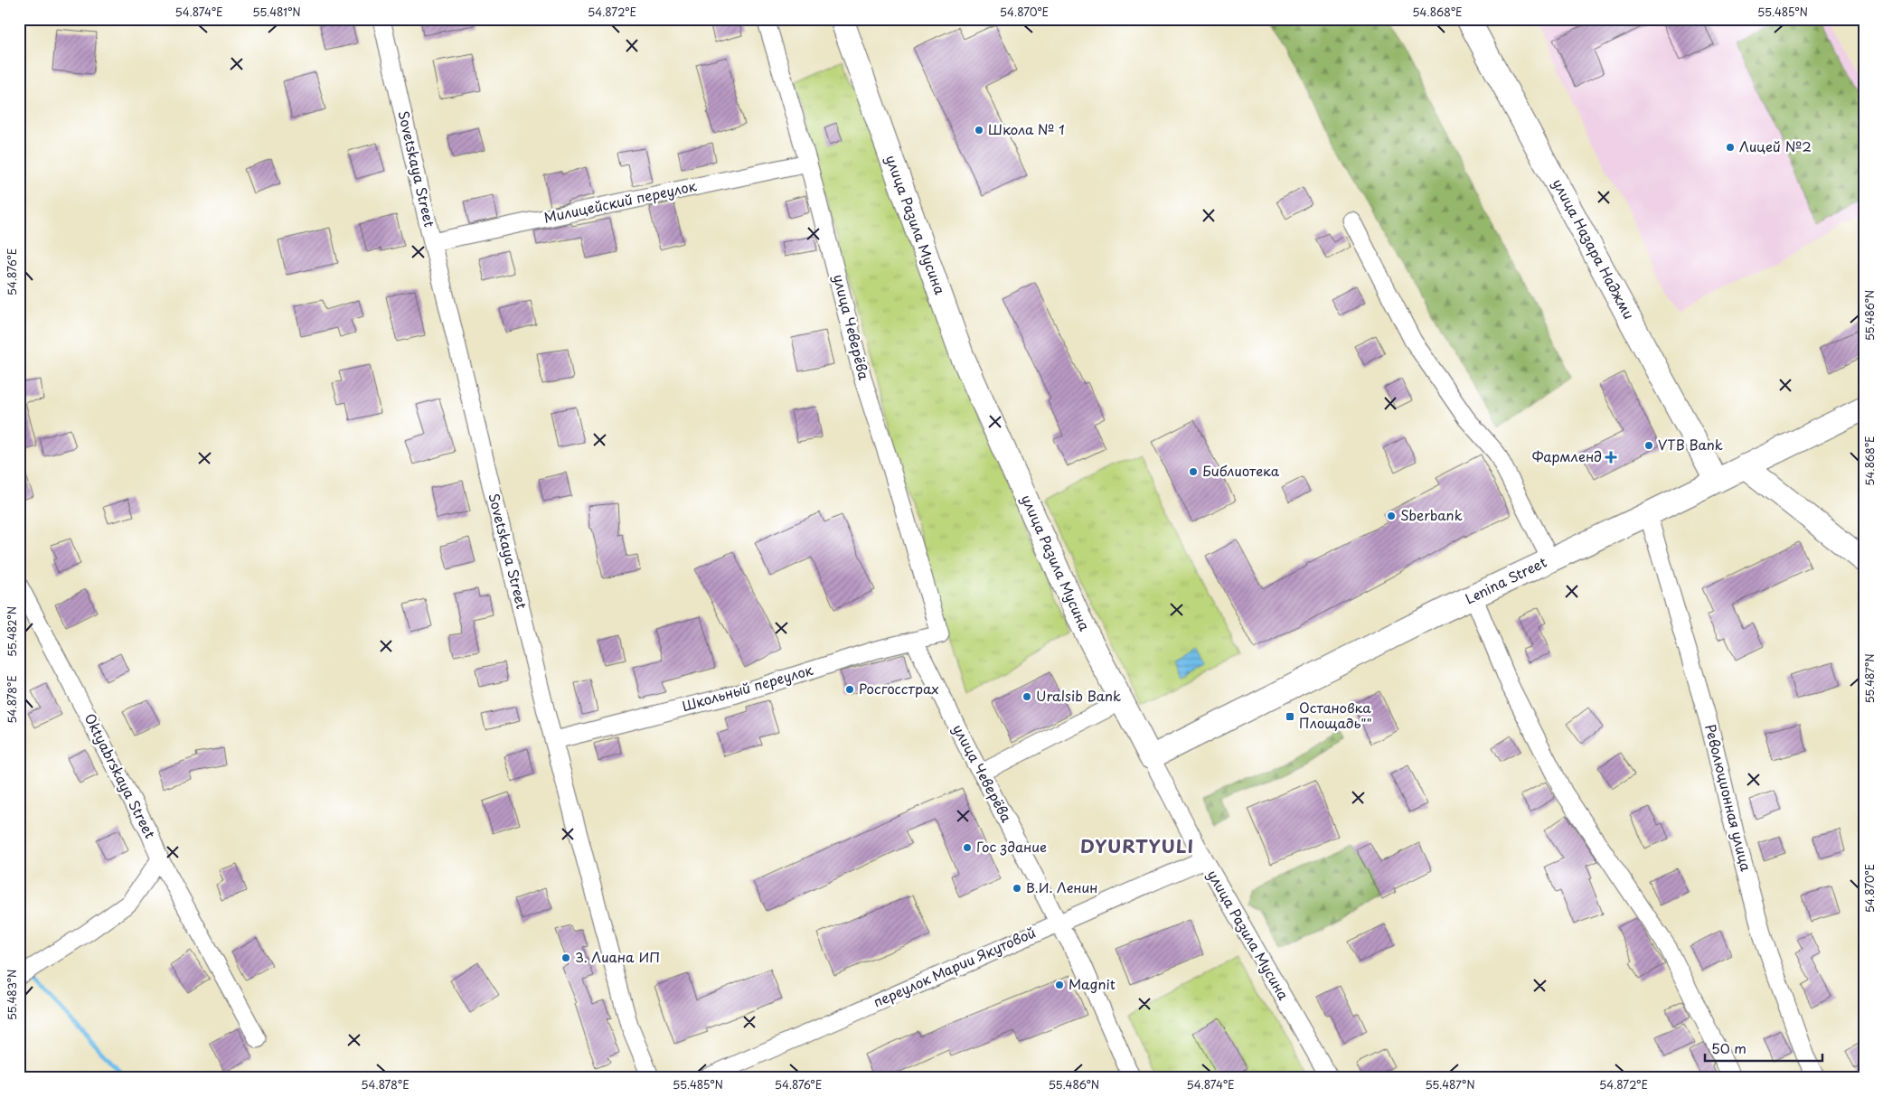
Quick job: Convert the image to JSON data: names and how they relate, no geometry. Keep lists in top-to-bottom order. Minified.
{"streets":{"main road":["улица Разила Мусина","улица Назара Наджми","Lenina Street"],"street":["Sovetskaya Street","Милицейский переулок","улица Чеверёва","Школьный переулок","Oktyabrskaya Street","Революционная улица","переулок Марии Якутовой"]},"crossings":[["Sovetskaya Street","Милицейский переулок"],["Sovetskaya Street","Школьный переулок"],["Милицейский переулок","улица Чеверёва"],["улица Разила Мусина","Lenina Street"],["улица Разила Мусина","переулок Марии Якутовой"],["улица Назара Наджми","Lenina Street"],["улица Чеверёва","Школьный переулок"],["улица Чеверёва","переулок Марии Якутовой"],["Lenina Street","Революционная улица"]],"districts":["DYURTYULI"],"places":{"other":["Школа № 1","Лицей №2","VTB Bank","Библиотека","Sberbank","Росгосстрах","Uralsib Bank","Гос здание","В.И. Ленин","3. Лиана ИП","Magnit"],"health":["Фармленд"],"transit":["Остановка Площадь\"\""]},"scale_bar":"50 m","coordinates":["54.874°E","55.481°N","54.872°E","54.870°E","54.868°E","55.485°N","54.876°E","55.486°N","55.482°N","55.487°N","54.878°E","55.483°N"]}
